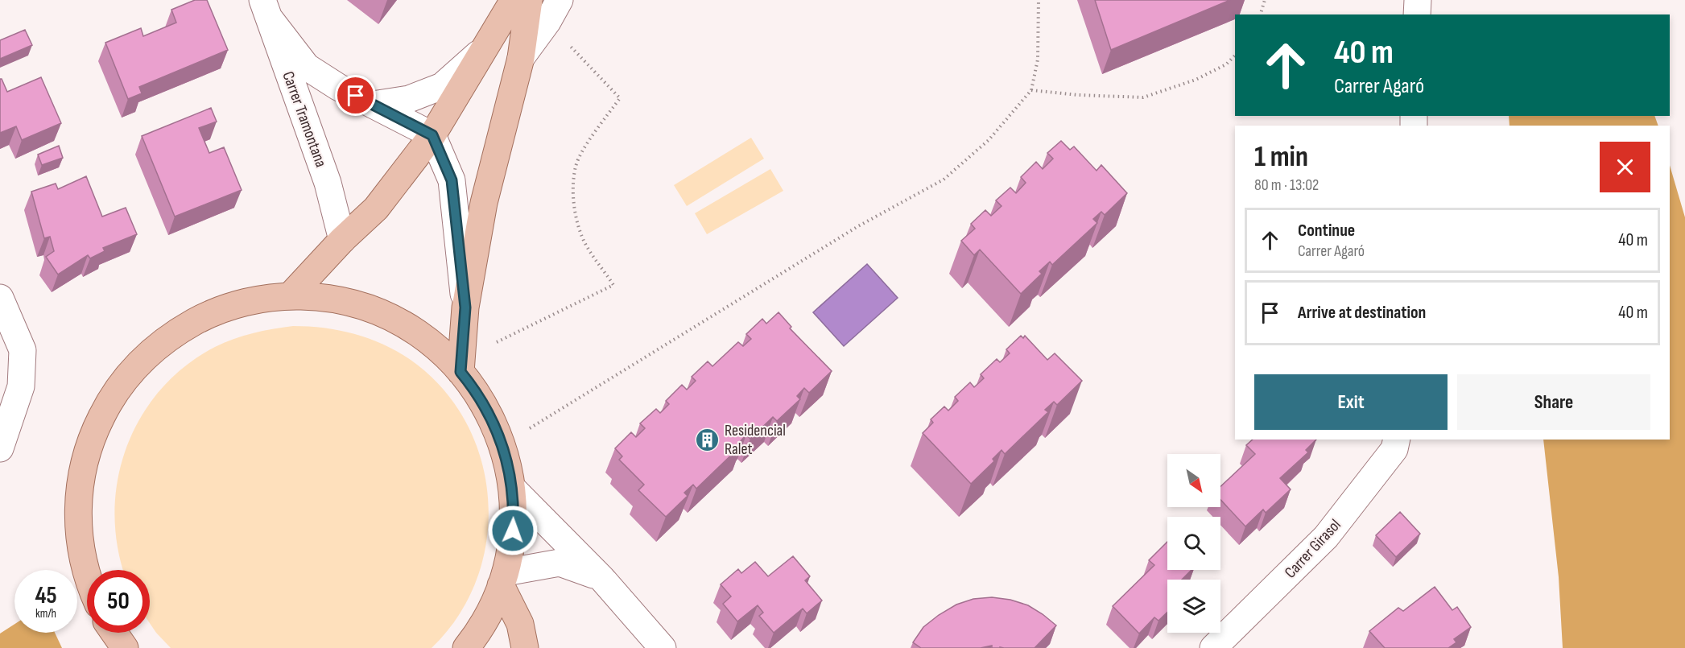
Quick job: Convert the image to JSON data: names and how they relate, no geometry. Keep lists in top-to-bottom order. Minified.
{"streets":{"street":["Carrer Tramontana","Carrer Girasol"]},"places":{"building":["Residencial Ralet"]},"north":"bottom right","page":{"turn":["40 m","Carrer Agaró"],"heading":["1 min","80 m · 13:02"],"list":[{"name":"Continue","note":"Carrer Agaró","value":"40 m"},{"name":"Arrive at destination","value":"40 m"}],"buttons":["Exit","Share"],"speed":"45 km/h","limit":"50"}}
